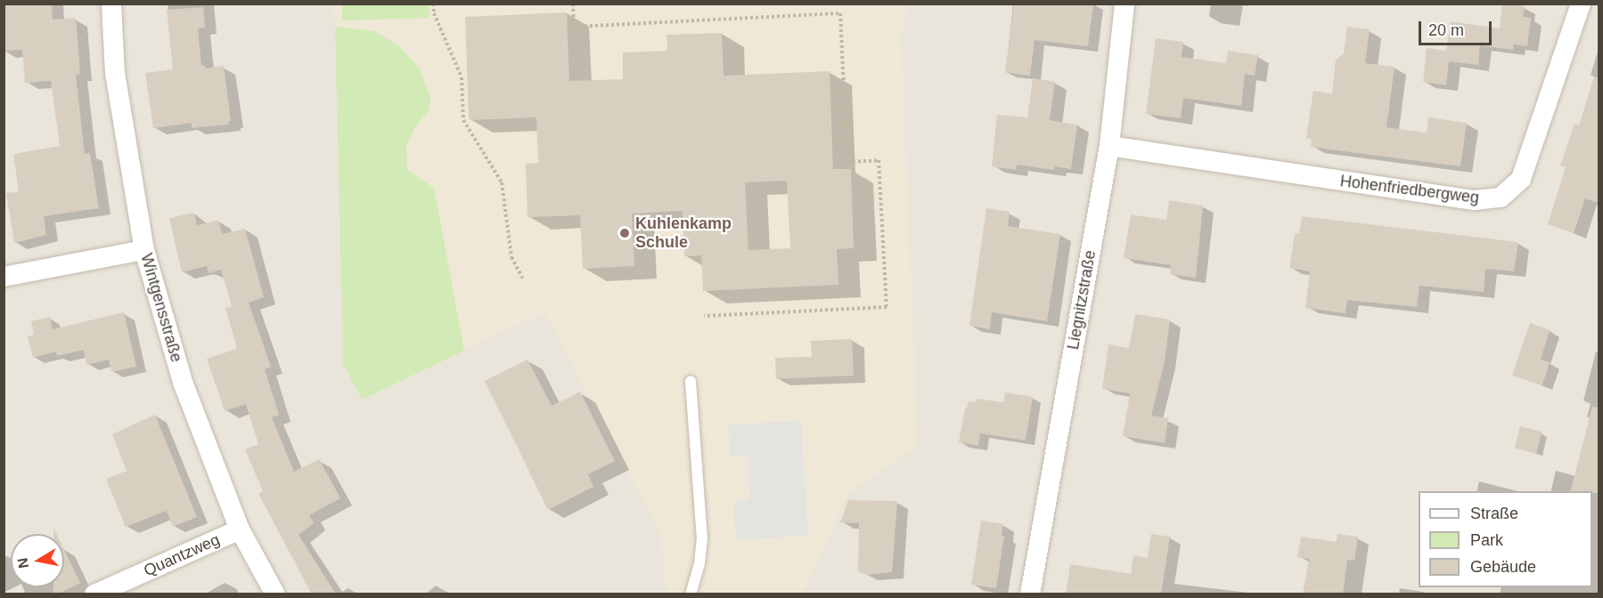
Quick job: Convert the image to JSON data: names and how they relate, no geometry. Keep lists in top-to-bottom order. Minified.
{"streets":{"street":["Hohenfriedbergweg","Liegnitzstraße","Wintgensstraße","Quantzweg"]},"crossings":[["Hohenfriedbergweg","Liegnitzstraße"],["Wintgensstraße","Quantzweg"]],"places":["Kuhlenkamp Schule"],"legend":["Straße","Park","Gebäude"],"scale_bar":"20 m","north":"left"}
